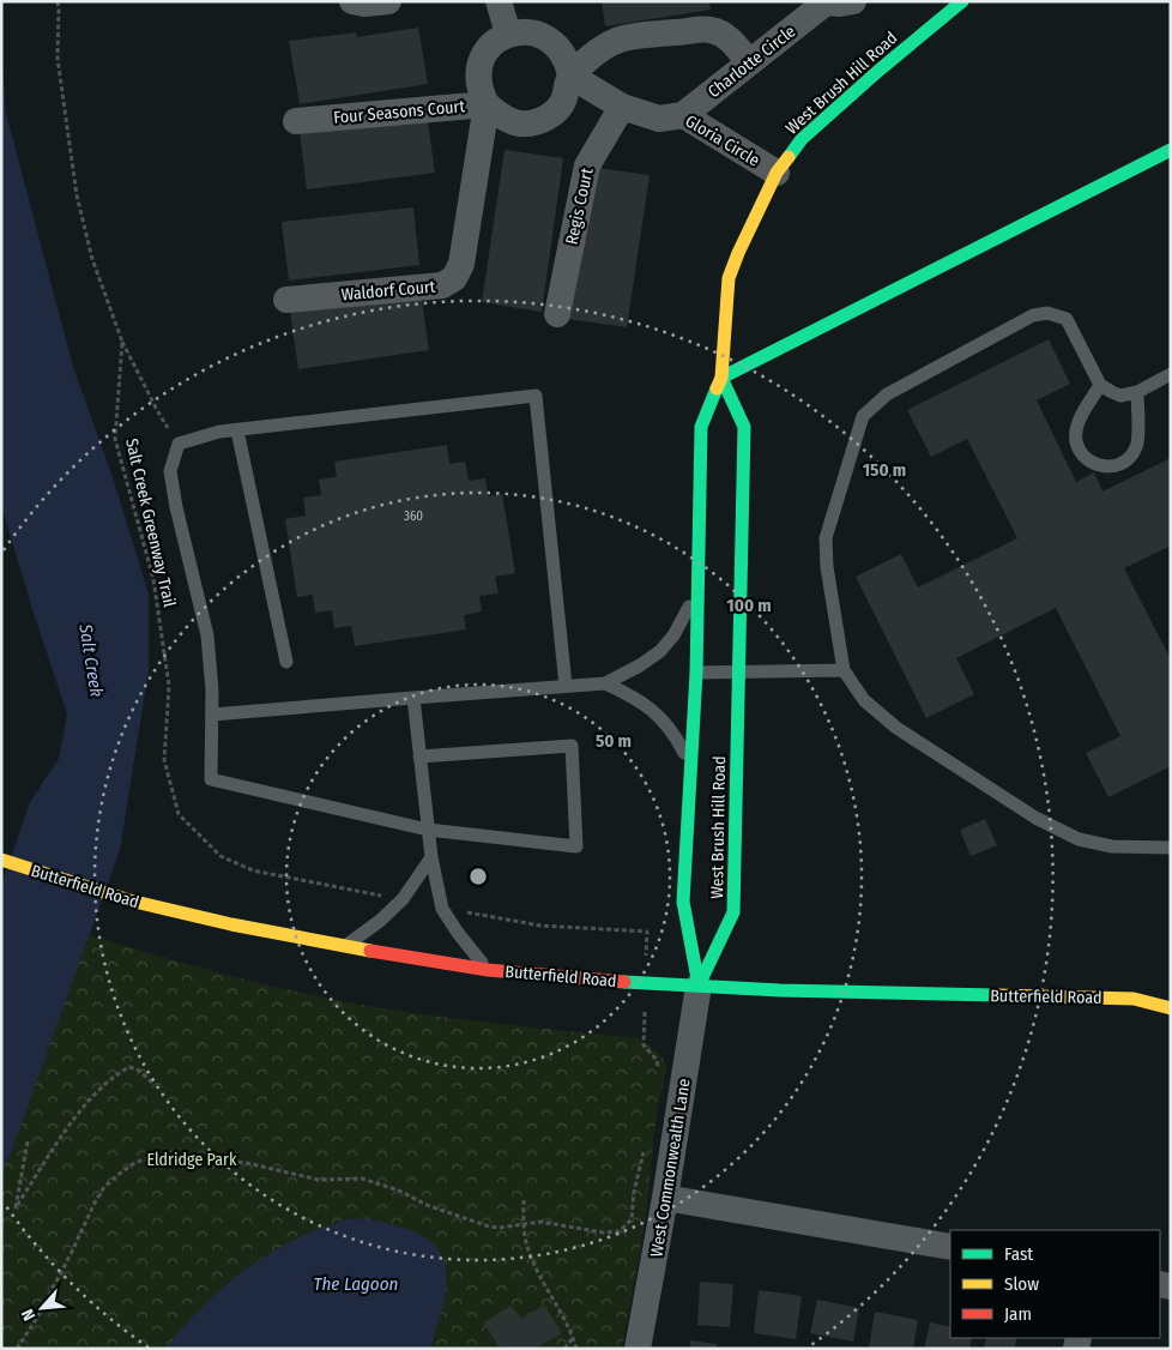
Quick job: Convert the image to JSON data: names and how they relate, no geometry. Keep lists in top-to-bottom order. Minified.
{"streets":{"main road":["West Brush Hill Road","Butterfield Road"],"street":["Charlotte Circle","Four Seasons Court","Gloria Circle","Regis Court","Waldorf Court","West Commonwealth Lane"],"path":["Salt Creek Greenway Trail"]},"crossings":[["Charlotte Circle","Gloria Circle"],["West Brush Hill Road","Gloria Circle"],["West Brush Hill Road","Butterfield Road"],["West Brush Hill Road","West Commonwealth Lane"],["Four Seasons Court","Gloria Circle"],["Four Seasons Court","Waldorf Court"],["Gloria Circle","Regis Court"],["Gloria Circle","Waldorf Court"],["Butterfield Road","West Commonwealth Lane"]],"water":["Salt Creek","The Lagoon"],"parks":["Eldridge Park"],"house_numbers":["360"],"legend":["Fast","Slow","Jam"],"north":"bottom left","rings":["150 m","100 m","50 m"]}
